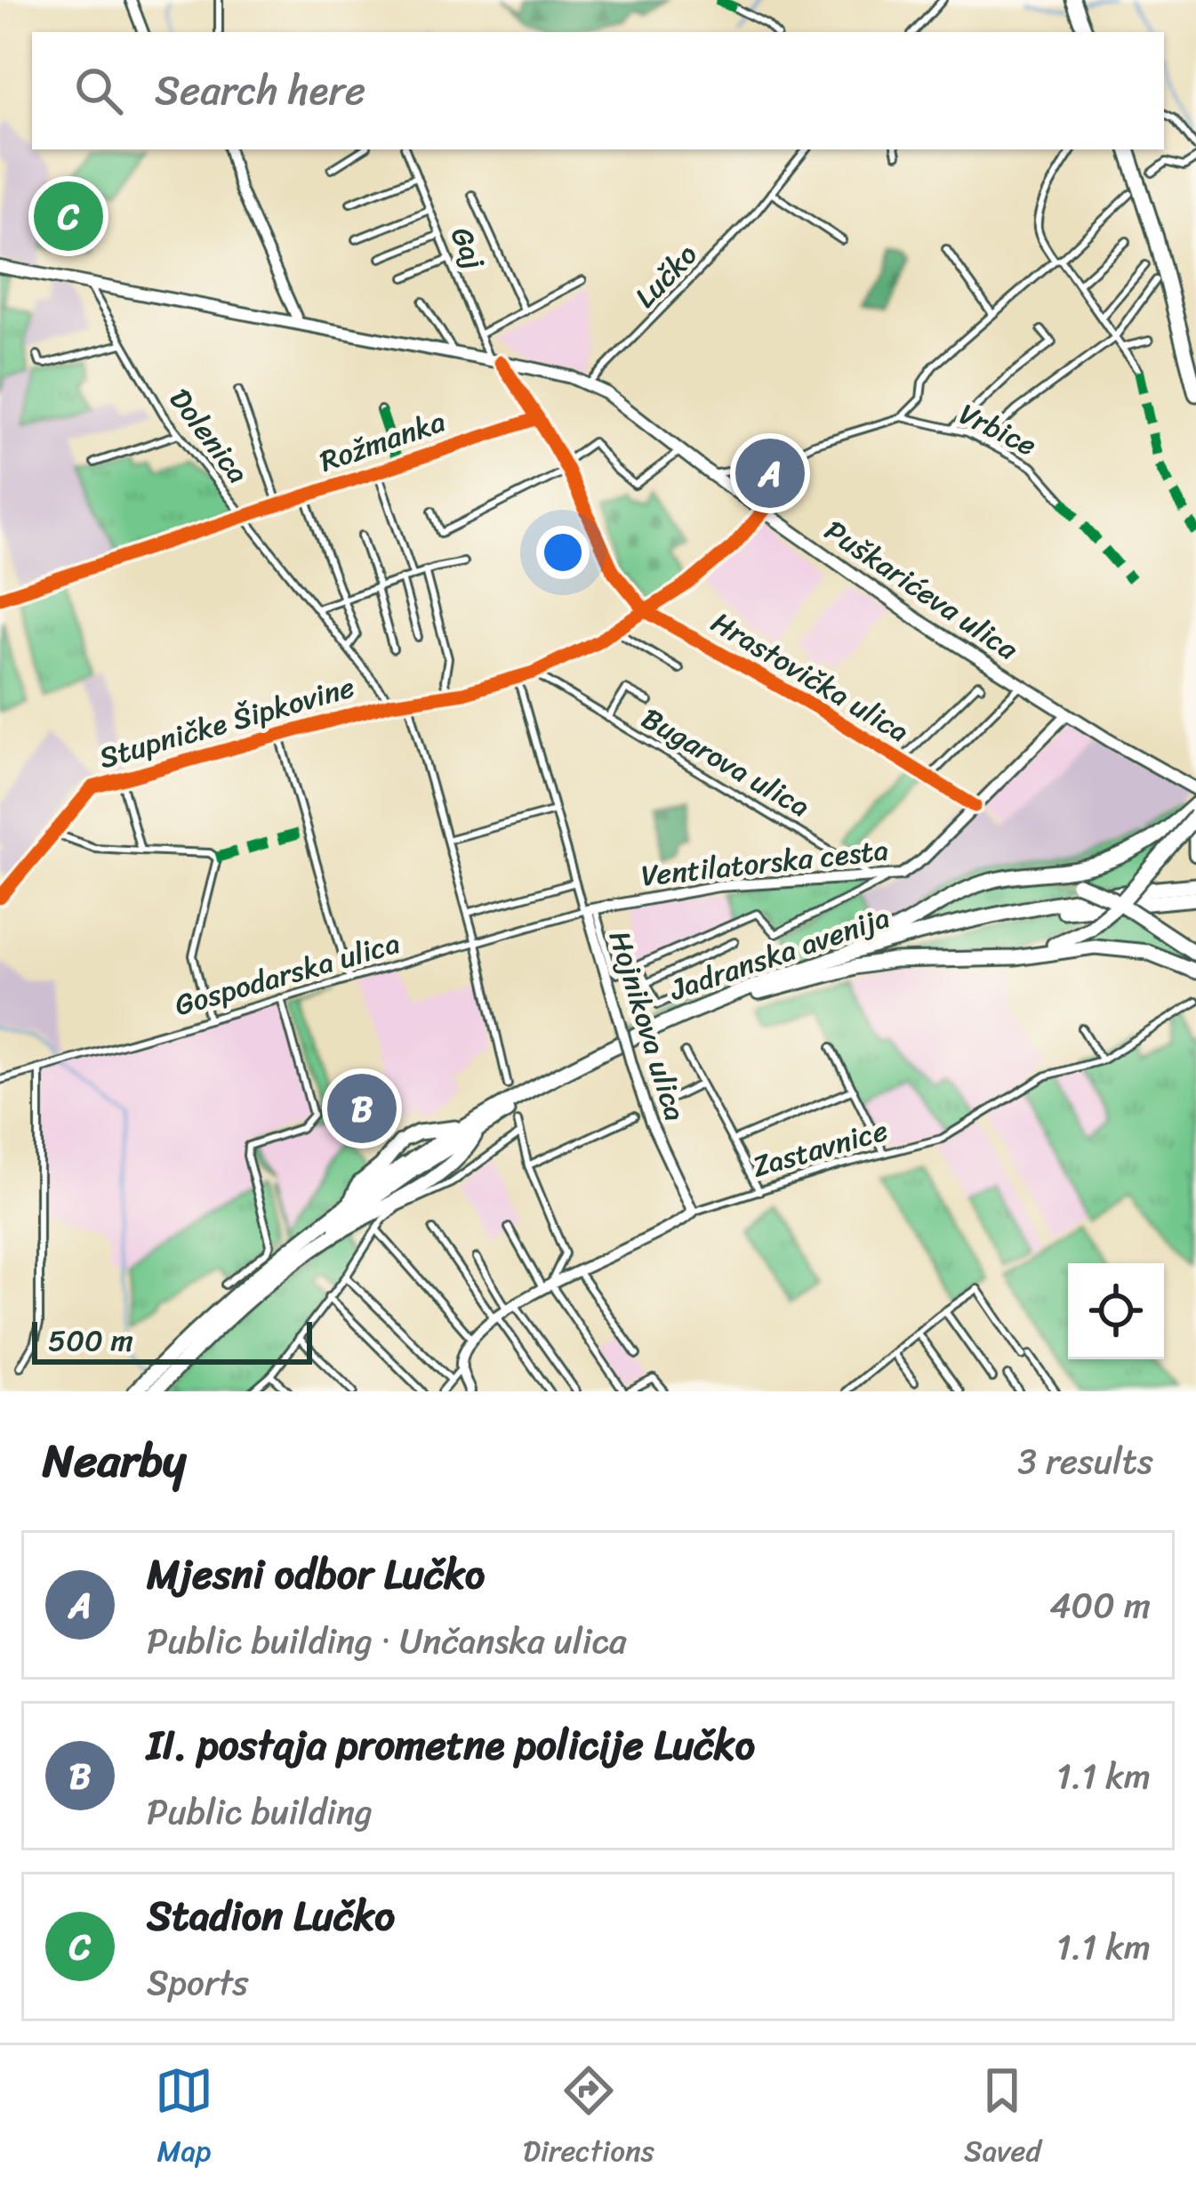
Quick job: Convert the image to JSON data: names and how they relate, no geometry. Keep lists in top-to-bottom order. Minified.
{"streets":{"highway":["Jadranska avenija"],"main road":["Puškarićeva ulica","Ventilatorska cesta","Hojnikova ulica","Zastavnice"],"street":["Gaj","Lučko","Vrbice","Dolenica","Rožmanka","Hrastovička ulica","Stupničke Šipkovine","Bugarova ulica","Gospodarska ulica"]},"crossings":[["Gaj","Puškarićeva ulica"],["Gaj","Hrastovička ulica"],["Lučko","Puškarićeva ulica"],["Dolenica","Rožmanka"],["Dolenica","Puškarićeva ulica"],["Dolenica","Stupničke Šipkovine"],["Rožmanka","Hrastovička ulica"],["Puškarićeva ulica","Hrastovička ulica"],["Puškarićeva ulica","Stupničke Šipkovine"],["Puškarićeva ulica","Ventilatorska cesta"],["Hrastovička ulica","Stupničke Šipkovine"],["Hrastovička ulica","Ventilatorska cesta"],["Stupničke Šipkovine","Bugarova ulica"],["Stupničke Šipkovine","Hojnikova ulica"],["Bugarova ulica","Ventilatorska cesta"],["Ventilatorska cesta","Gospodarska ulica"],["Ventilatorska cesta","Hojnikova ulica"],["Gospodarska ulica","Hojnikova ulica"],["Hojnikova ulica","Zastavnice"]],"scale_bar":"500 m","page":{"search":"Search here","pins":["C","A","B"],"scale":"500 m","heading":["Nearby","3 results"],"list":[{"mark":"A","name":"Mjesni odbor Lučko","note":"Public building · Unčanska ulica","value":"400 m"},{"mark":"B","name":"II. postaja prometne policije Lučko","note":"Public building","value":"1.1 km"},{"mark":"C","name":"Stadion Lučko","note":"Sports","value":"1.1 km"}],"nav":["Map","Directions","Saved"]}}
